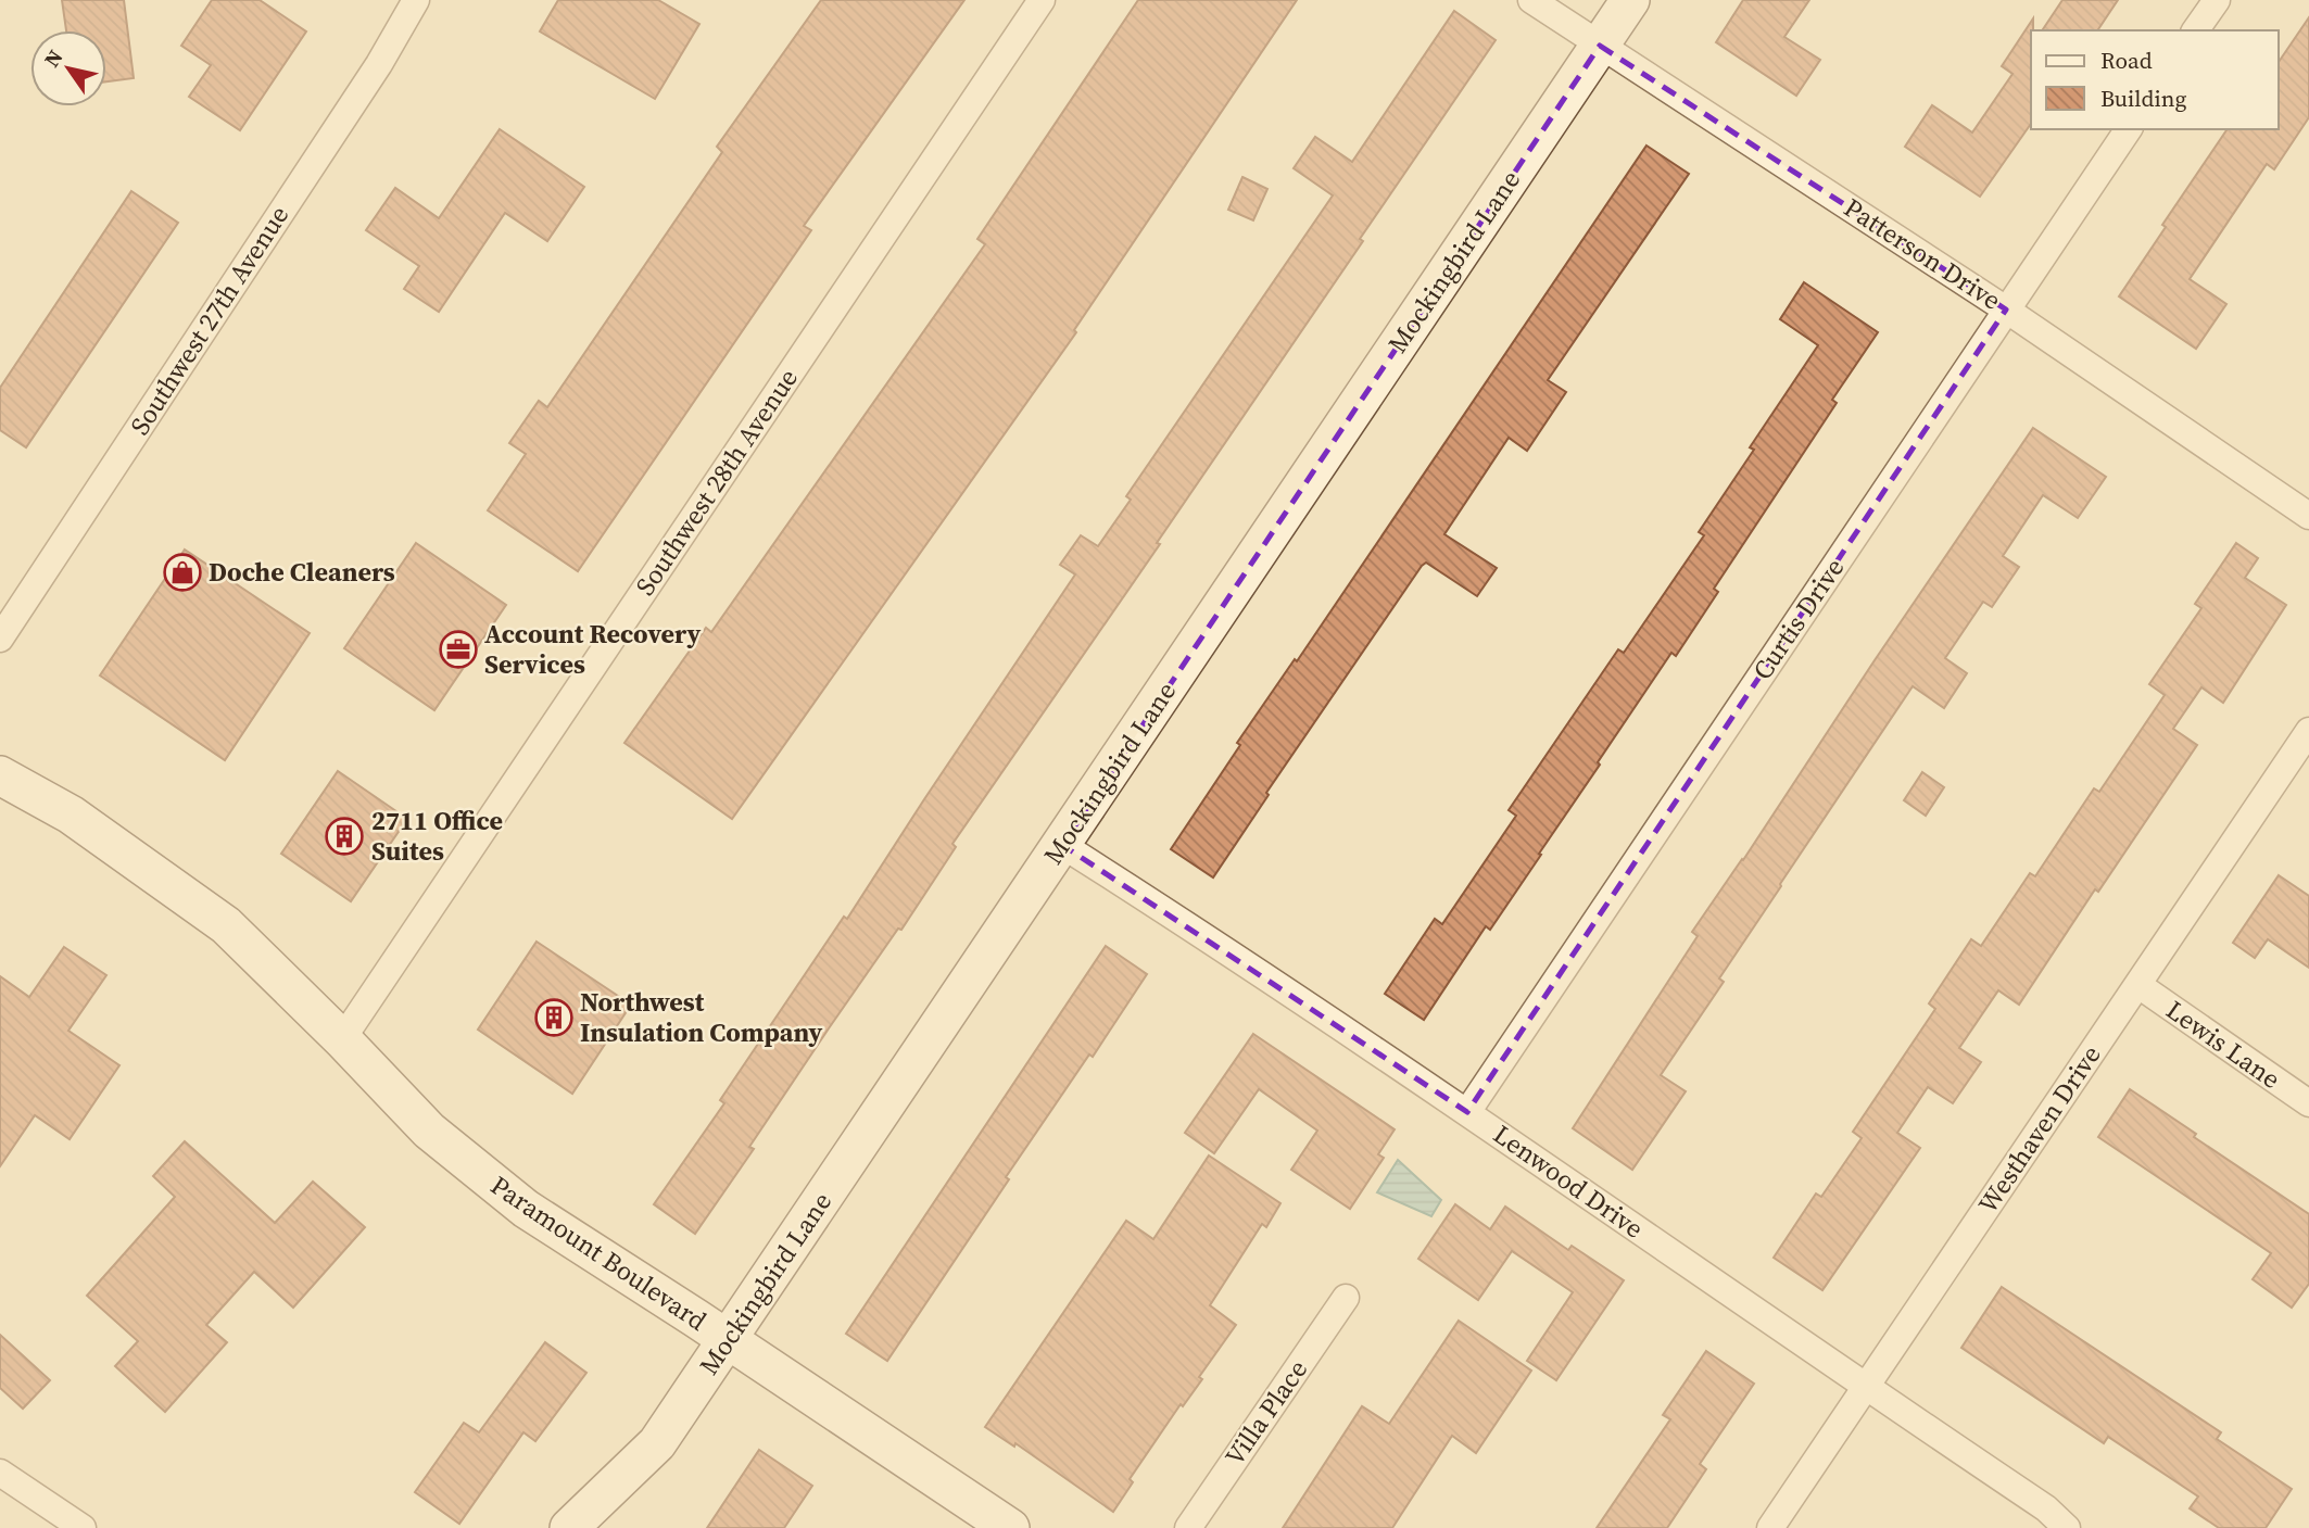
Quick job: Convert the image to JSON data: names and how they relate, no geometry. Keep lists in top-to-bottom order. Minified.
{"streets":{"main road":["Mockingbird Lane","Paramount Boulevard"],"street":["Patterson Drive","Southwest 27th Avenue","Southwest 28th Avenue","Curtis Drive","Lewis Lane","Westhaven Drive","Lenwood Drive","Villa Place"]},"crossings":[["Patterson Drive","Mockingbird Lane"],["Patterson Drive","Curtis Drive"],["Mockingbird Lane","Lenwood Drive"],["Mockingbird Lane","Paramount Boulevard"],["Southwest 28th Avenue","Paramount Boulevard"],["Curtis Drive","Lenwood Drive"],["Lewis Lane","Westhaven Drive"],["Westhaven Drive","Lenwood Drive"]],"places":{"shop":["Doche Cleaners"],"office":["Account Recovery Services"],"building":["2711 Office Suites","Northwest Insulation Company"]},"legend":["Road","Building"],"north":"top left"}
